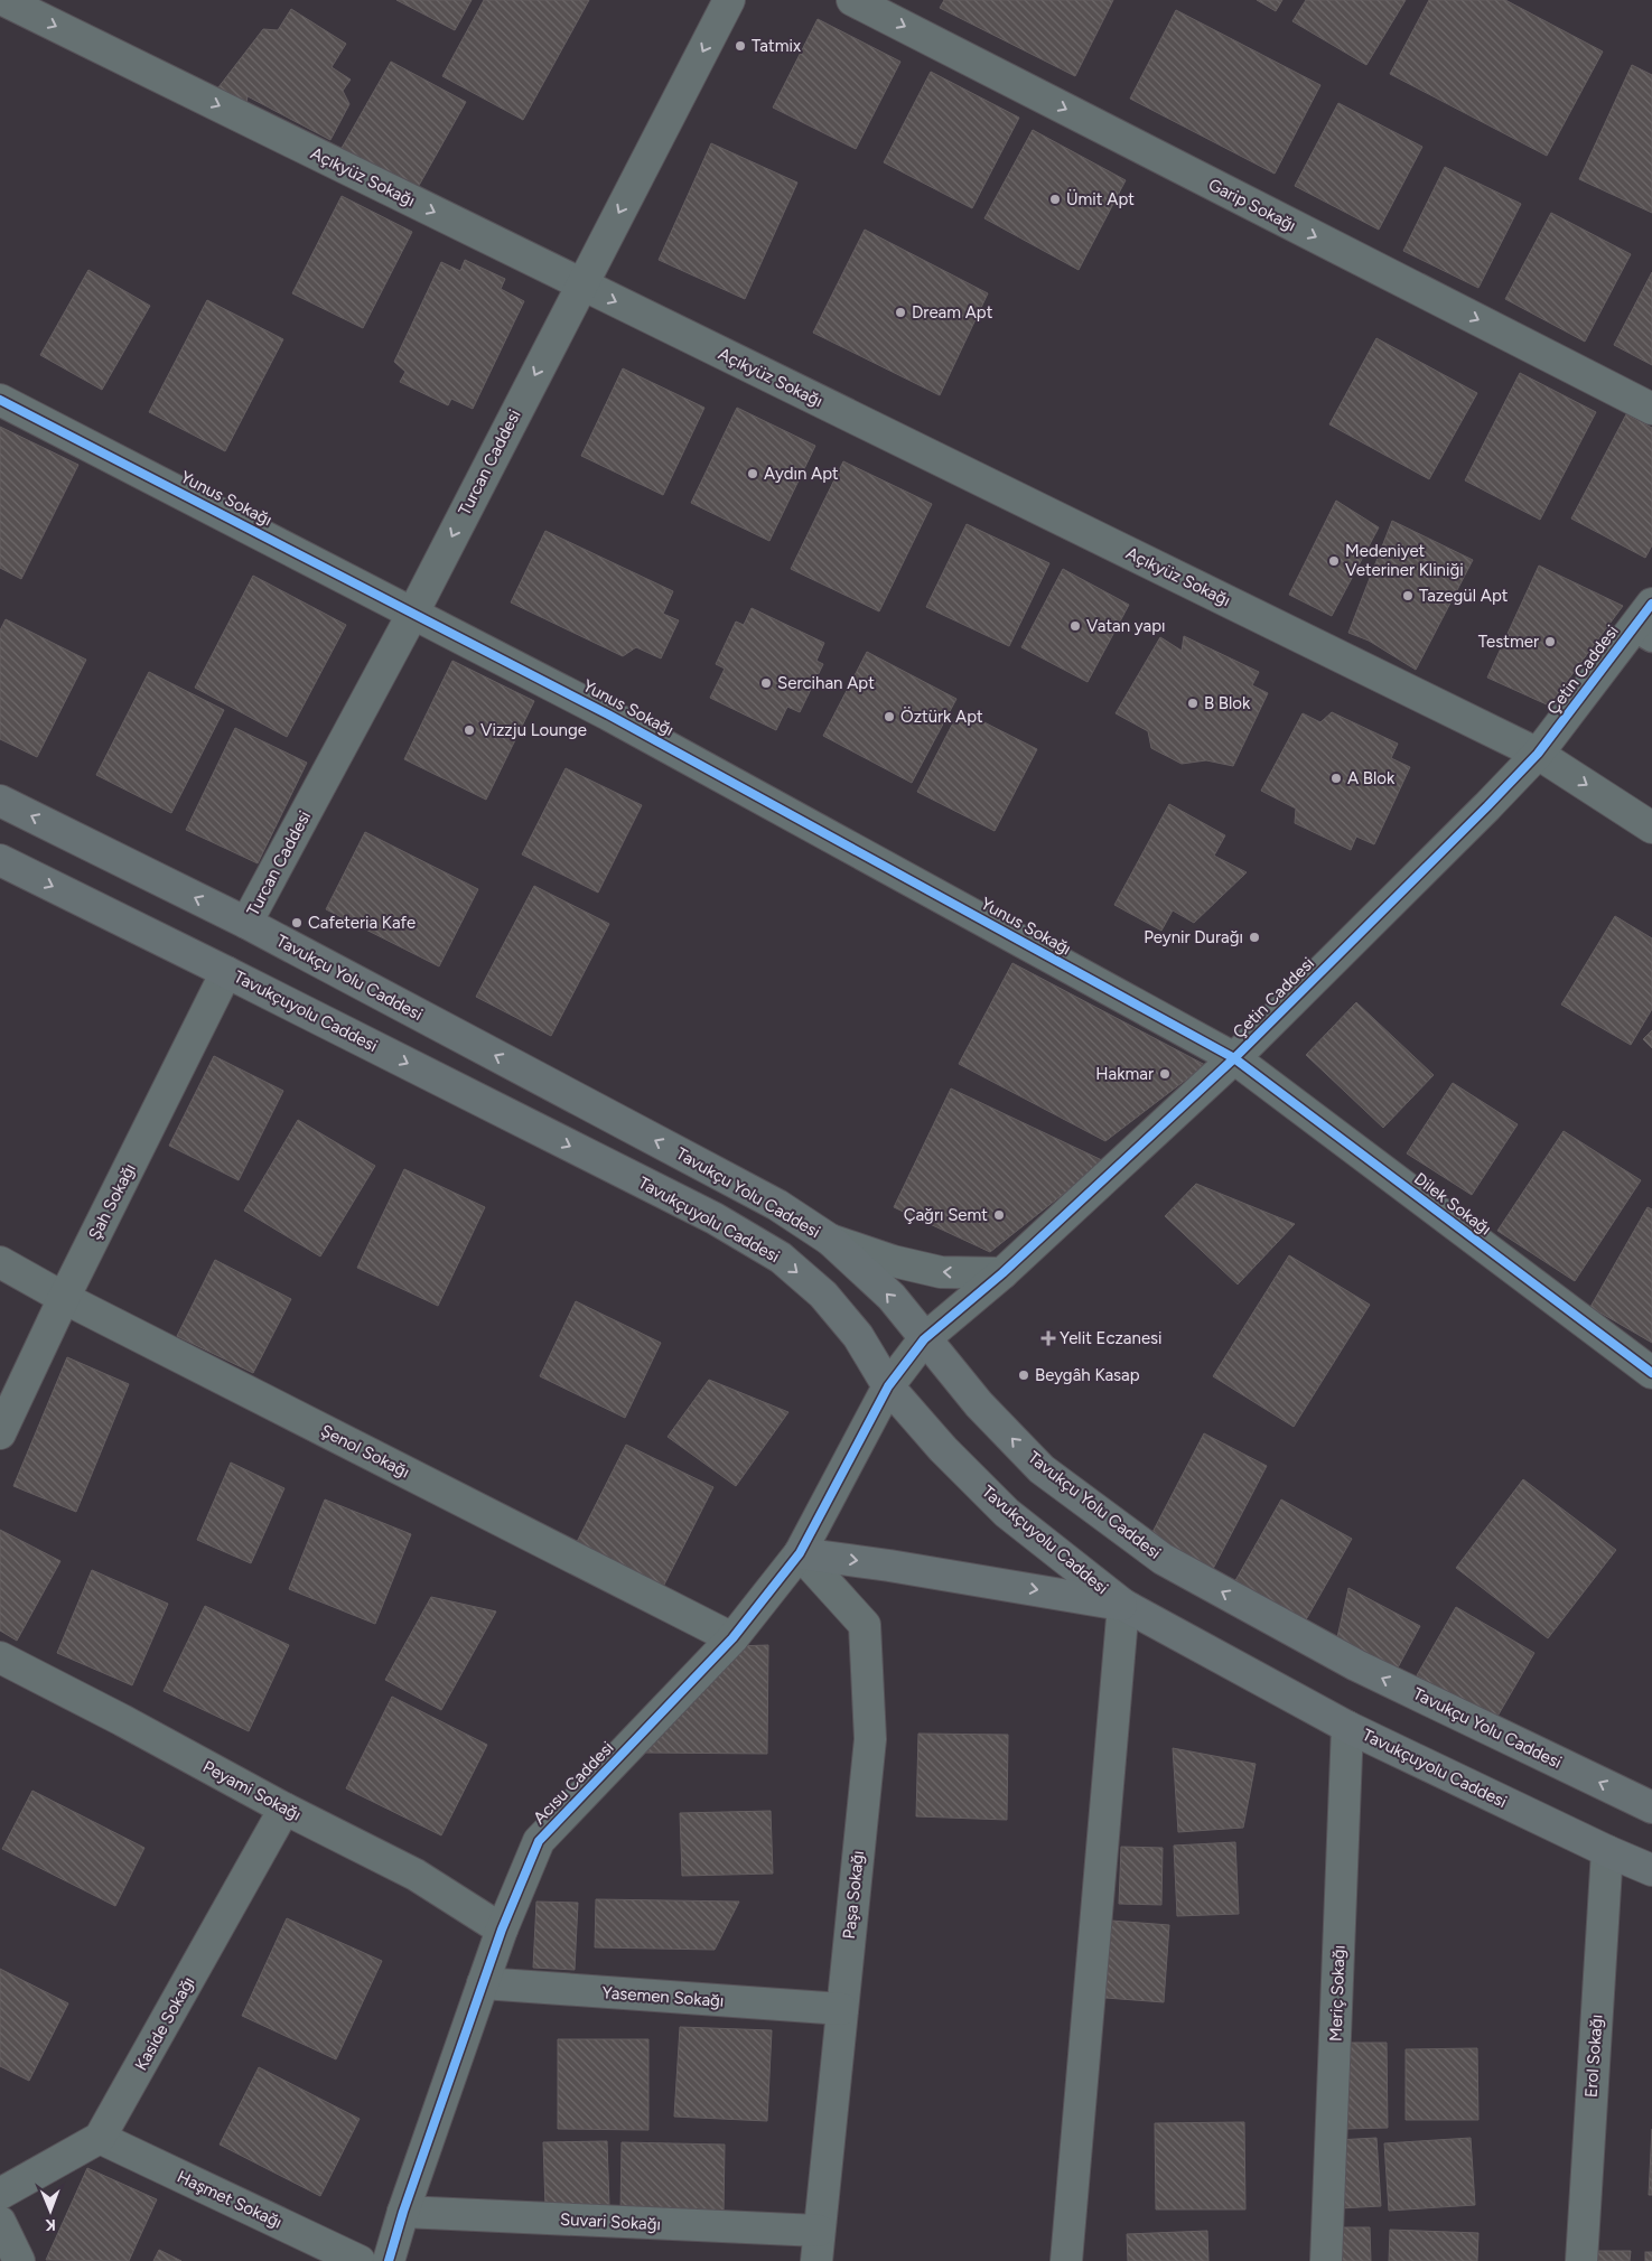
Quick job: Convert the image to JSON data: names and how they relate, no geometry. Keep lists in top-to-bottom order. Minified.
{"streets":{"main road":["Tavukçu Yolu Caddesi","Tavukçuyolu Caddesi"],"street":["Açıkyüz Sokağı","Garip Sokağı","Turcan Caddesi","Yunus Sokağı","Çetin Caddesi","Şah Sokağı","Dilek Sokağı","Şenol Sokağı","Acısu Caddesi","Peyami Sokağı","Paşa Sokağı","Meriç Sokağı","Yasemen Sokağı","Kaside Sokağı","Erol Sokağı","Haşmet Sokağı","Suvari Sokağı"]},"crossings":[["Açıkyüz Sokağı","Turcan Caddesi"],["Açıkyüz Sokağı","Çetin Caddesi"],["Turcan Caddesi","Yunus Sokağı"],["Turcan Caddesi","Tavukçu Yolu Caddesi"],["Yunus Sokağı","Çetin Caddesi"],["Yunus Sokağı","Dilek Sokağı"],["Çetin Caddesi","Tavukçu Yolu Caddesi"],["Çetin Caddesi","Tavukçuyolu Caddesi"],["Çetin Caddesi","Dilek Sokağı"],["Çetin Caddesi","Acısu Caddesi"],["Tavukçuyolu Caddesi","Şah Sokağı"],["Tavukçuyolu Caddesi","Acısu Caddesi"],["Tavukçuyolu Caddesi","Meriç Sokağı"],["Tavukçuyolu Caddesi","Erol Sokağı"],["Şah Sokağı","Şenol Sokağı"],["Şenol Sokağı","Acısu Caddesi"],["Acısu Caddesi","Peyami Sokağı"],["Acısu Caddesi","Paşa Sokağı"],["Acısu Caddesi","Yasemen Sokağı"],["Acısu Caddesi","Suvari Sokağı"],["Peyami Sokağı","Kaside Sokağı"],["Paşa Sokağı","Yasemen Sokağı"],["Paşa Sokağı","Suvari Sokağı"],["Kaside Sokağı","Haşmet Sokağı"]],"one_way":["Açıkyüz Sokağı","Garip Sokağı","Turcan Caddesi","Tavukçu Yolu Caddesi","Tavukçuyolu Caddesi"],"places":{"other":["Tatmix","Ümit Apt","Dream Apt","Aydın Apt","Medeniyet Veteriner Kliniği","Tazegül Apt","Vatan yapı","Testmer","Sercihan Apt","B Blok","Öztürk Apt","Vizzju Lounge","A Blok","Cafeteria Kafe","Peynir Durağı","Hakmar","Çağrı Semt","Beygâh Kasap"],"health":["Yelit Eczanesi"]},"north":"bottom"}
